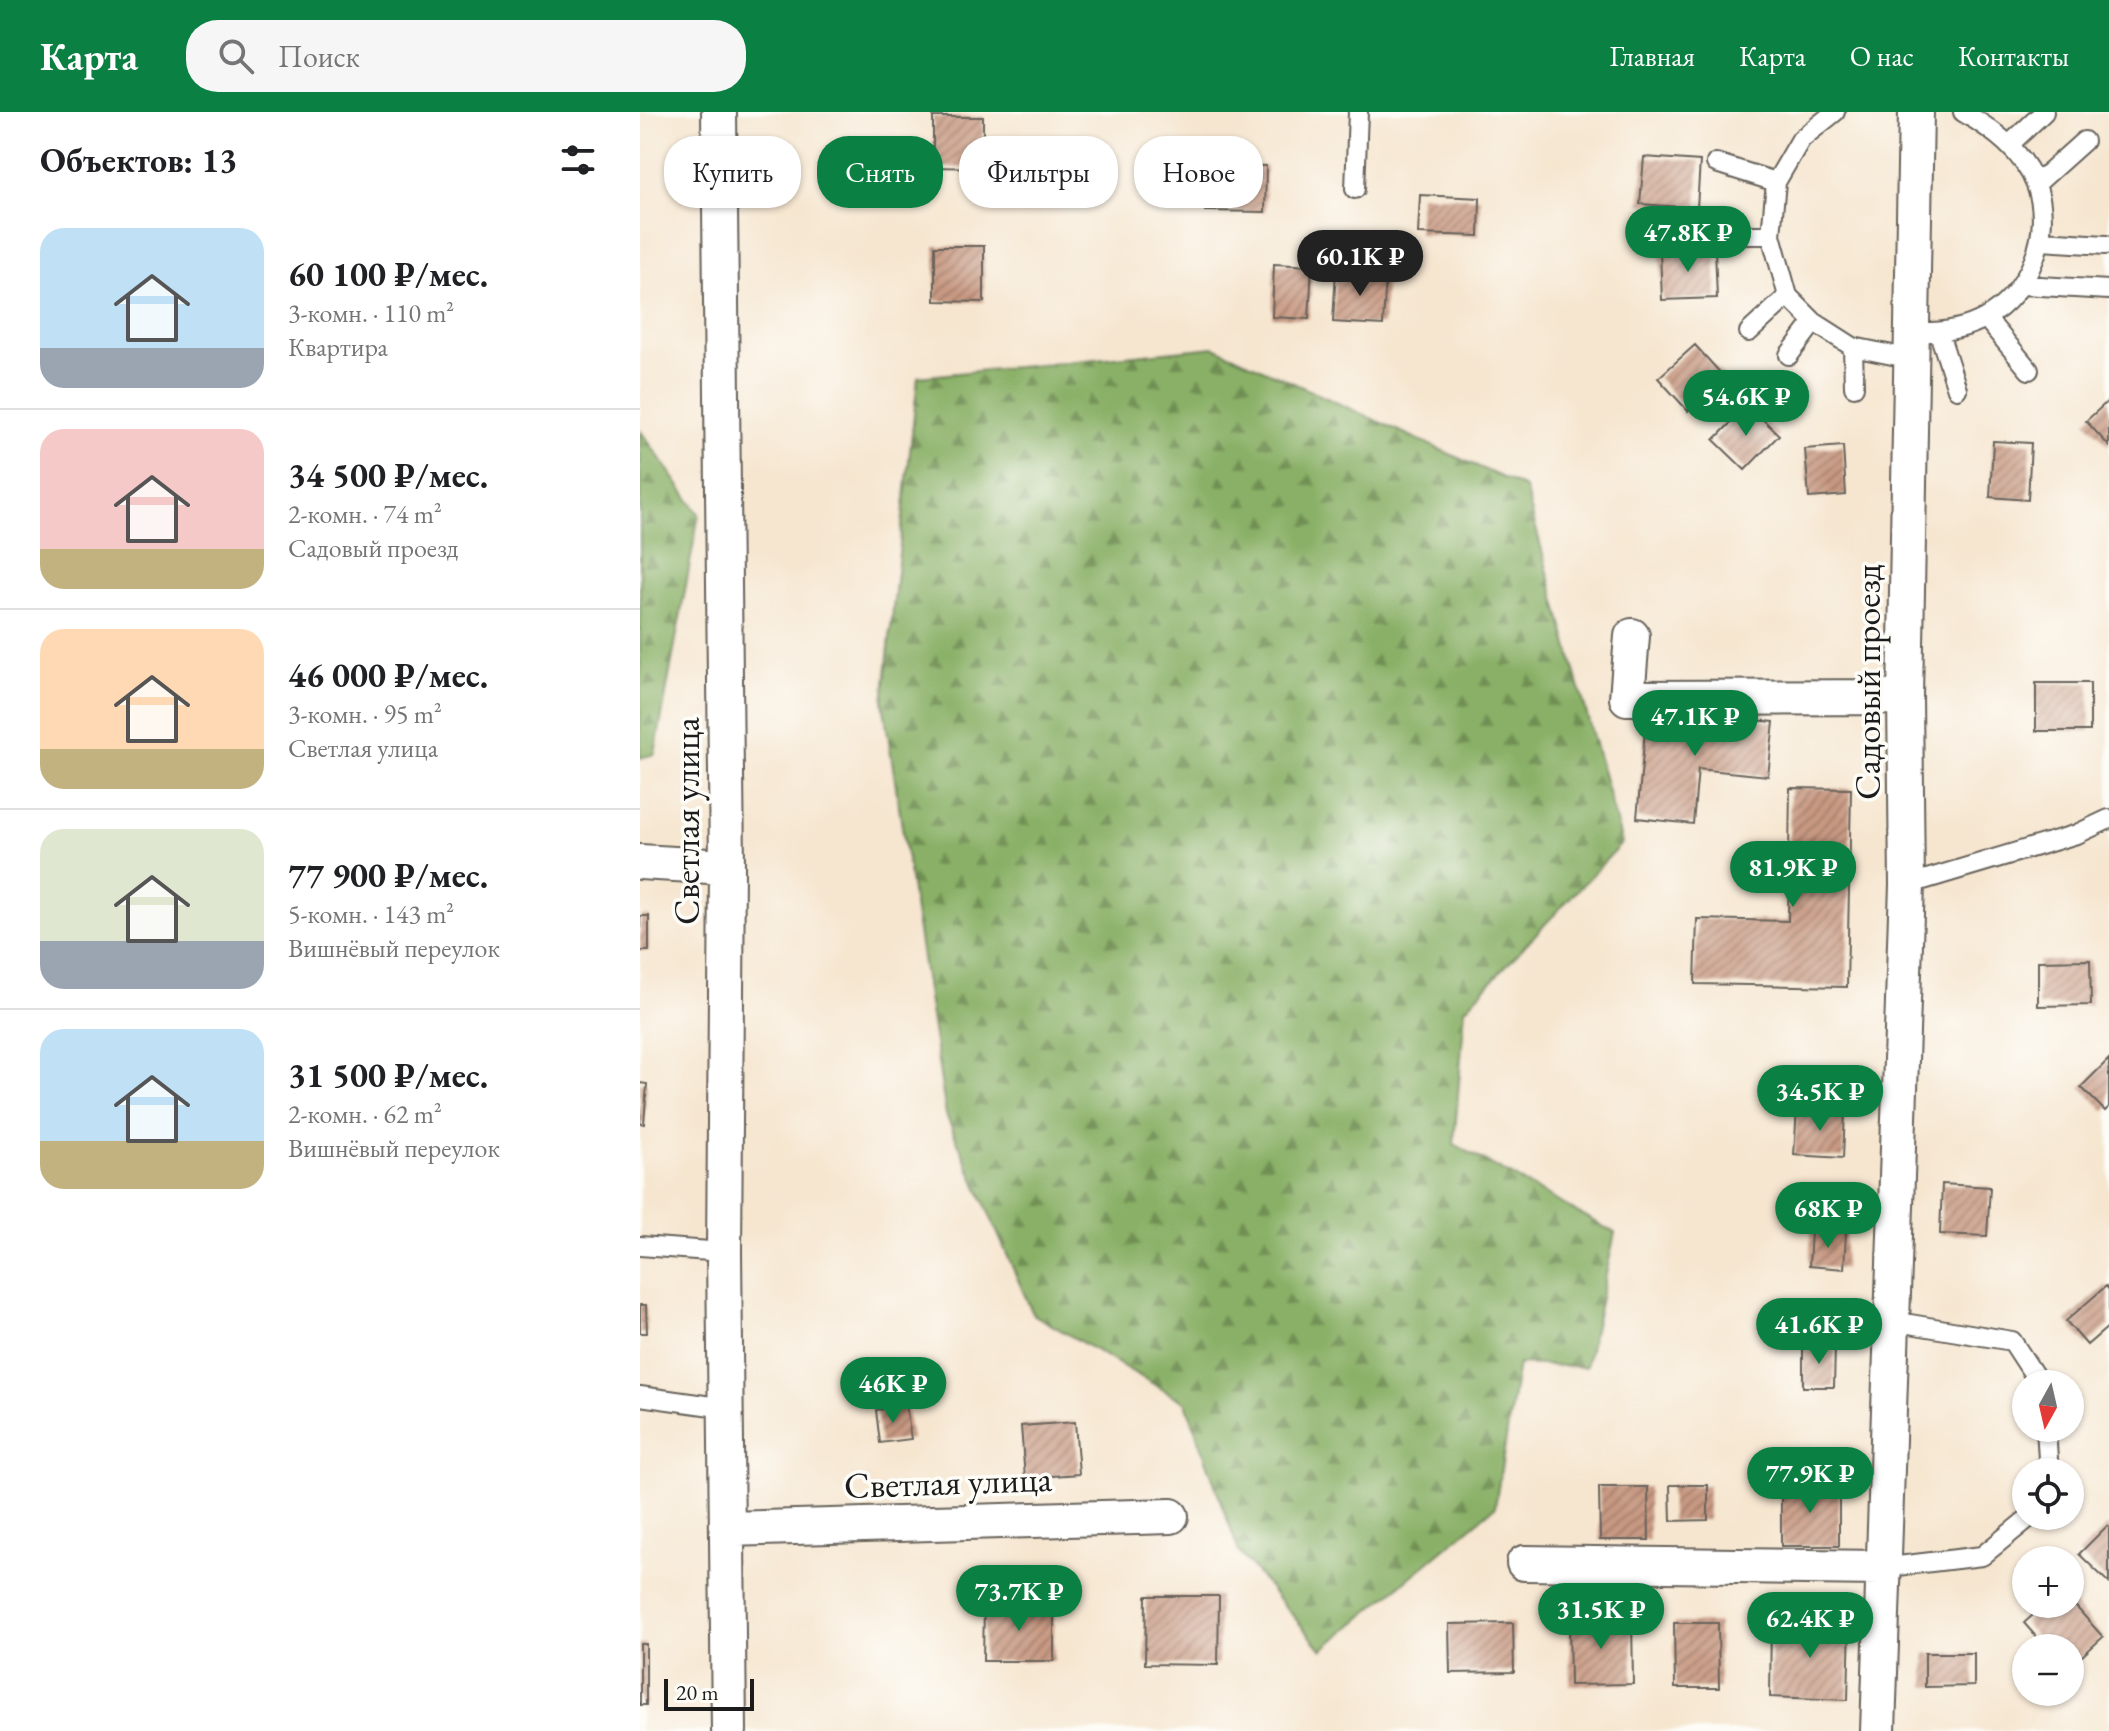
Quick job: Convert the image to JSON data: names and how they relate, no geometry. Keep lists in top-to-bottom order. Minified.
{"streets":{"street":["Садовый проезд","Светлая улица"]},"scale_bar":"20 m","north":"bottom","page":{"header":"Карта","search":"Поиск","nav":["Главная","Карта","О нас","Контакты"],"heading":"Объектов: 13","chip":["Купить","Снять","Фильтры","Новое"],"price":["47.8K ₽","60.1K ₽","54.6K ₽","47.1K ₽","81.9K ₽","34.5K ₽","68K ₽","41.6K ₽","46K ₽","77.9K ₽","73.7K ₽","31.5K ₽","62.4K ₽"],"list":[{"name":"60 100 ₽/мес.","note":"3-комн. · 110 m² · Квартира"},{"name":"34 500 ₽/мес.","note":"2-комн. · 74 m² · Садовый проезд"},{"name":"46 000 ₽/мес.","note":"3-комн. · 95 m² · Светлая улица"},{"name":"77 900 ₽/мес.","note":"5-комн. · 143 m² · Вишнёвый переулок"},{"name":"31 500 ₽/мес.","note":"2-комн. · 62 m² · Вишнёвый переулок"}],"map_buttons":["+","−"],"scale":"20 m"}}
